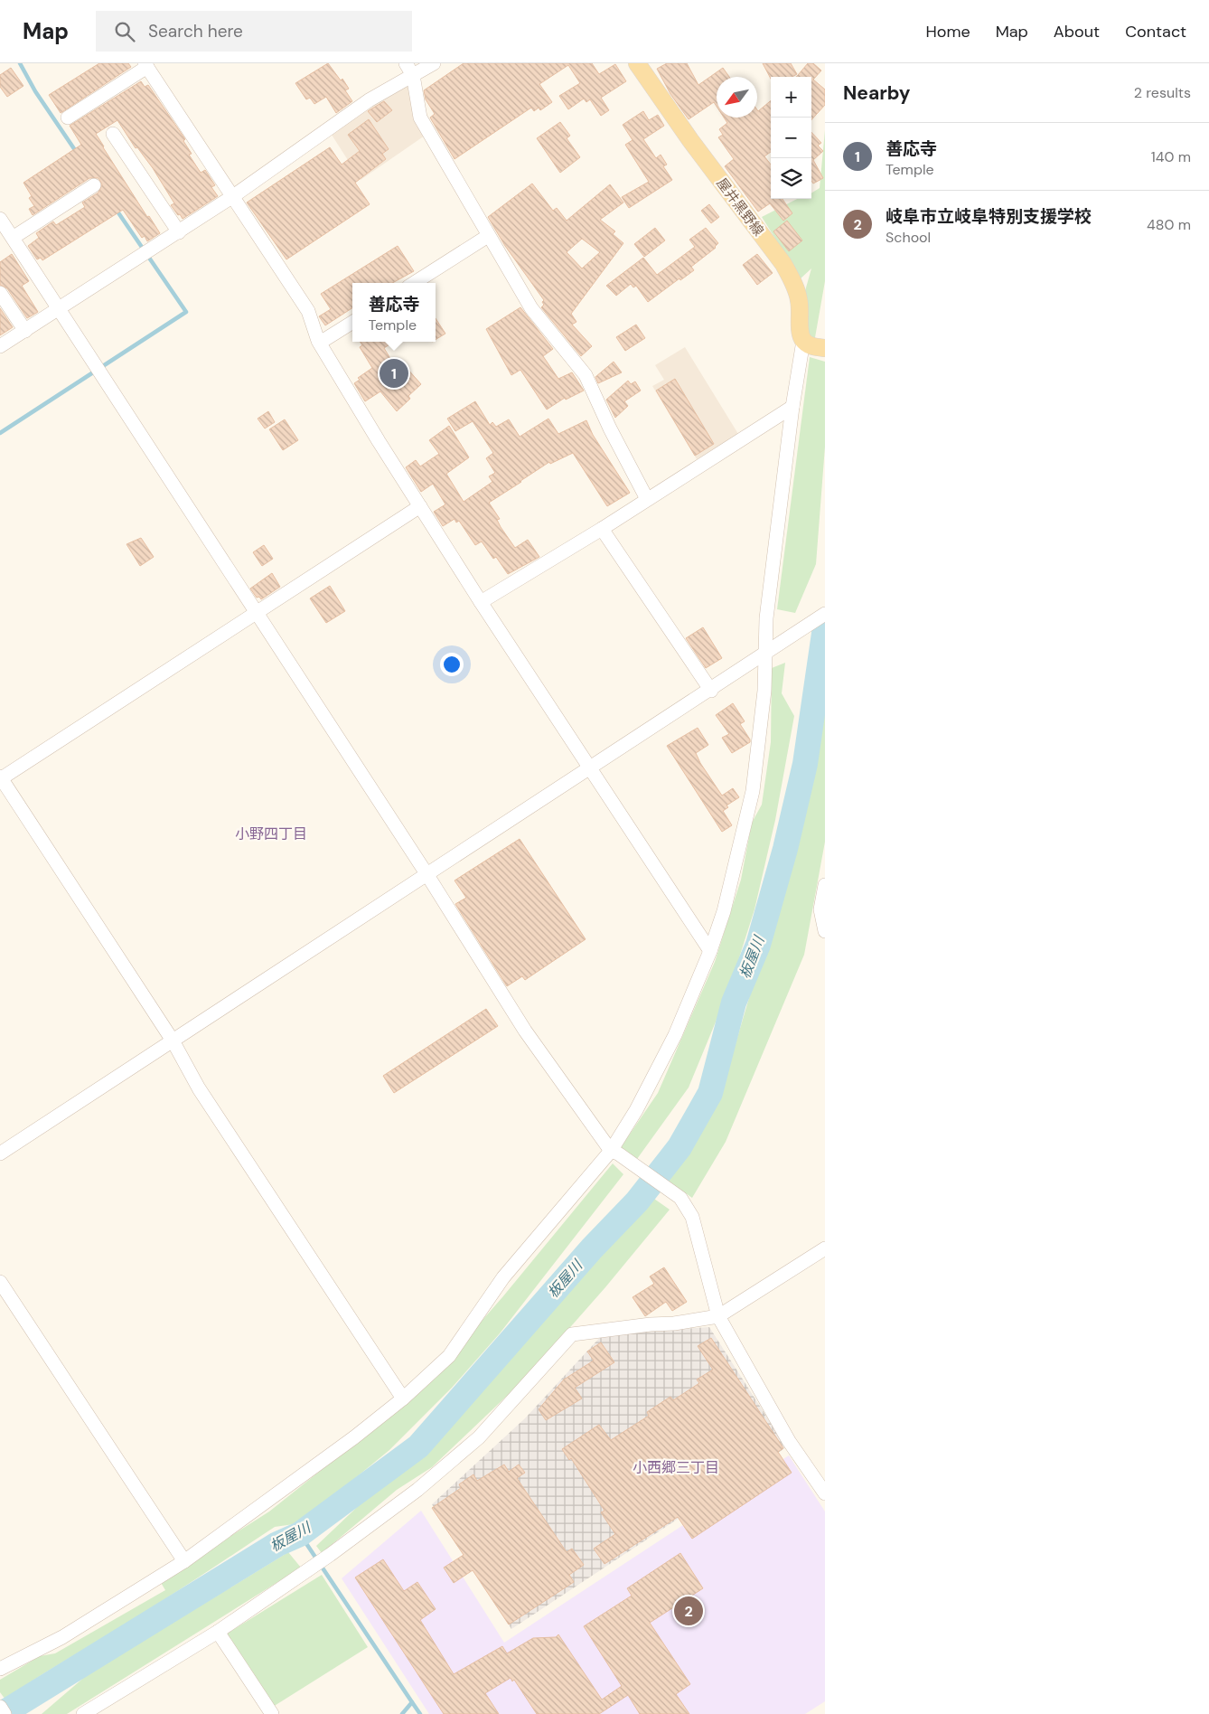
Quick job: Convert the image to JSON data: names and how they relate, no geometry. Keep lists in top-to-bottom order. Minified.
{"streets":{"main road":["屋井黒野線"]},"districts":["小野四丁目","小西郷三丁目"],"water":["板屋川"],"north":"bottom left","page":{"header":"Map","search":"Search here","nav":["Home","Map","About","Contact"],"heading":["Nearby","2 results"],"map_buttons":["+","−"],"list":[{"mark":"1","name":"善応寺","note":"Temple","value":"140 m"},{"mark":"2","name":"岐阜市立岐阜特別支援学校","note":"School","value":"480 m"}],"popup":["善応寺","Temple"],"pins":["1","2"]}}
